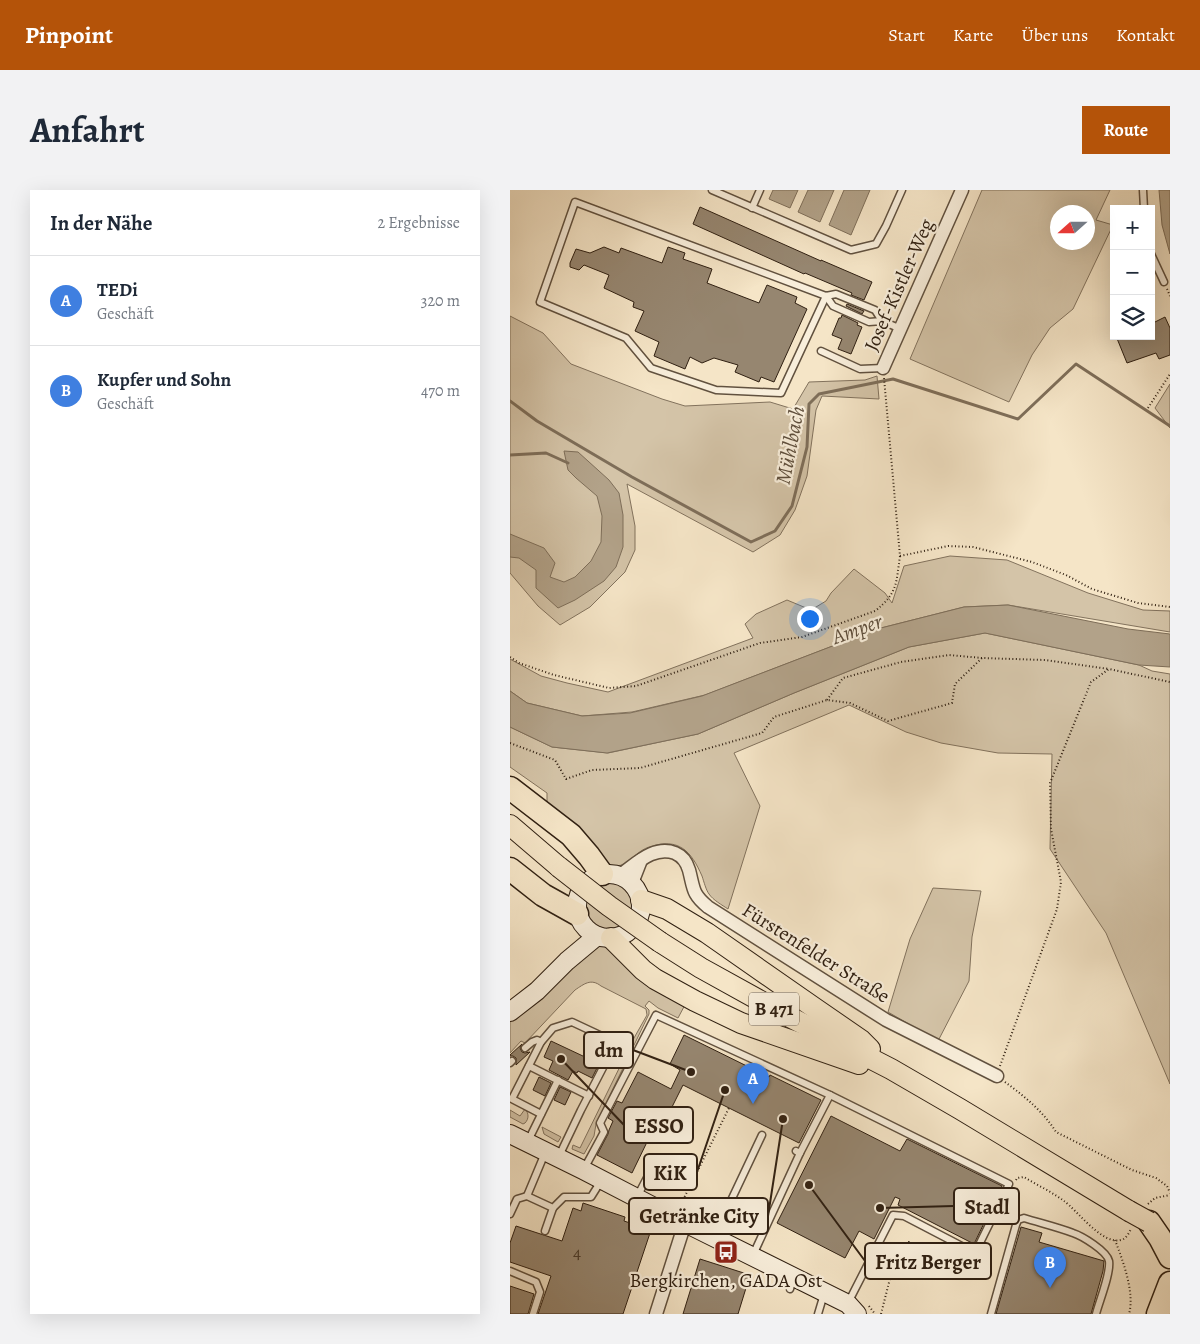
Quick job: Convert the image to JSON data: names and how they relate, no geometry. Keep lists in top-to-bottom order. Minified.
{"streets":{"main road":["B 471"],"street":["Josef-Kistler-Weg","Fürstenfelder Straße"]},"water":["Mühlbach","Amper"],"places":{"other":["ESSO","dm","KiK","Getränke City","Fritz Berger","Stadl"],"bus stop":["Bergkirchen, GADA Ost"]},"house_numbers":["4"],"north":"left","page":{"header":"Pinpoint","nav":["Start","Karte","Über uns","Kontakt"],"title":"Anfahrt","buttons":"Route","heading":["In der Nähe","2 Ergebnisse"],"map_buttons":["+","−"],"list":[{"mark":"A","name":"TEDi","note":"Geschäft","value":"320 m"},{"mark":"B","name":"Kupfer und Sohn","note":"Geschäft","value":"470 m"}],"pins":["A","B"]}}
